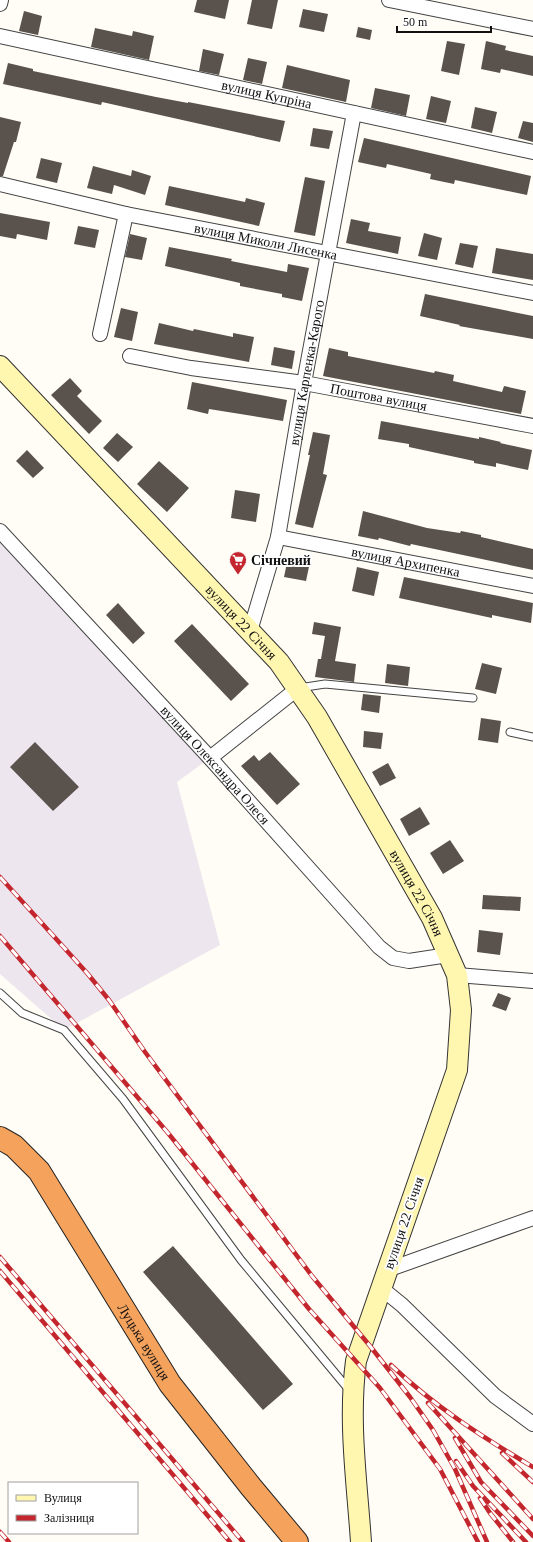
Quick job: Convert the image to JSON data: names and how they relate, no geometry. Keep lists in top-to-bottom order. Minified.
{"streets":{"highway":["Луцька вулиця"],"street":["вулиця Купріна","вулиця Миколи Лисенка","вулиця Карпенка-Карого","Поштова вулиця","вулиця Архипенка","вулиця 22 Січня","вулиця Олександра Олеся"]},"crossings":[["вулиця Купріна","вулиця Карпенка-Карого"],["вулиця Миколи Лисенка","вулиця Карпенка-Карого"],["вулиця Карпенка-Карого","Поштова вулиця"],["вулиця Карпенка-Карого","вулиця Архипенка"],["вулиця Карпенка-Карого","вулиця 22 Січня"],["вулиця 22 Січня","вулиця Олександра Олеся"]],"places":{"supermarket":["Січневий"]},"legend":["Вулиця","Залізниця"],"scale_bar":"50 m"}
